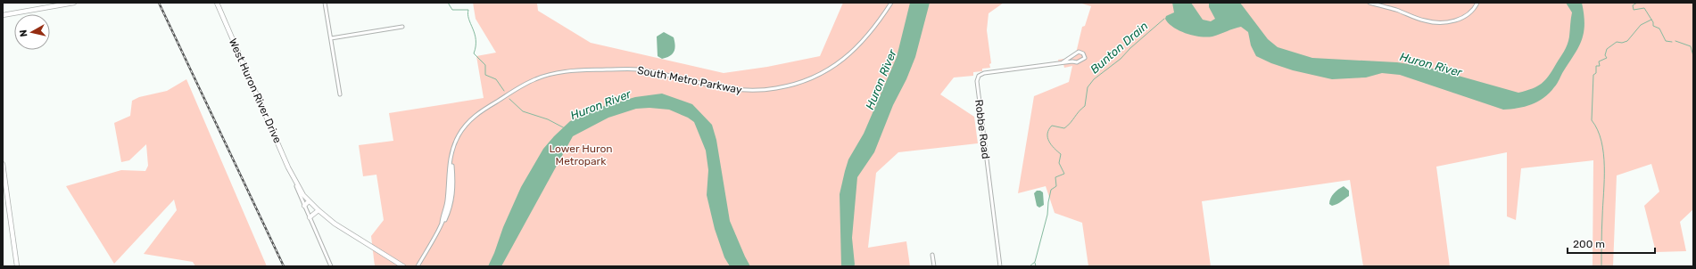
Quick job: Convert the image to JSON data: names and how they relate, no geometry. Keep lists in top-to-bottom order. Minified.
{"streets":{"main road":["West Huron River Drive"],"street":["South Metro Parkway","Robbe Road"]},"water":["Bunton Drain","Huron River"],"parks":["Lower Huron Metropark"],"scale_bar":"200 m","north":"left"}
